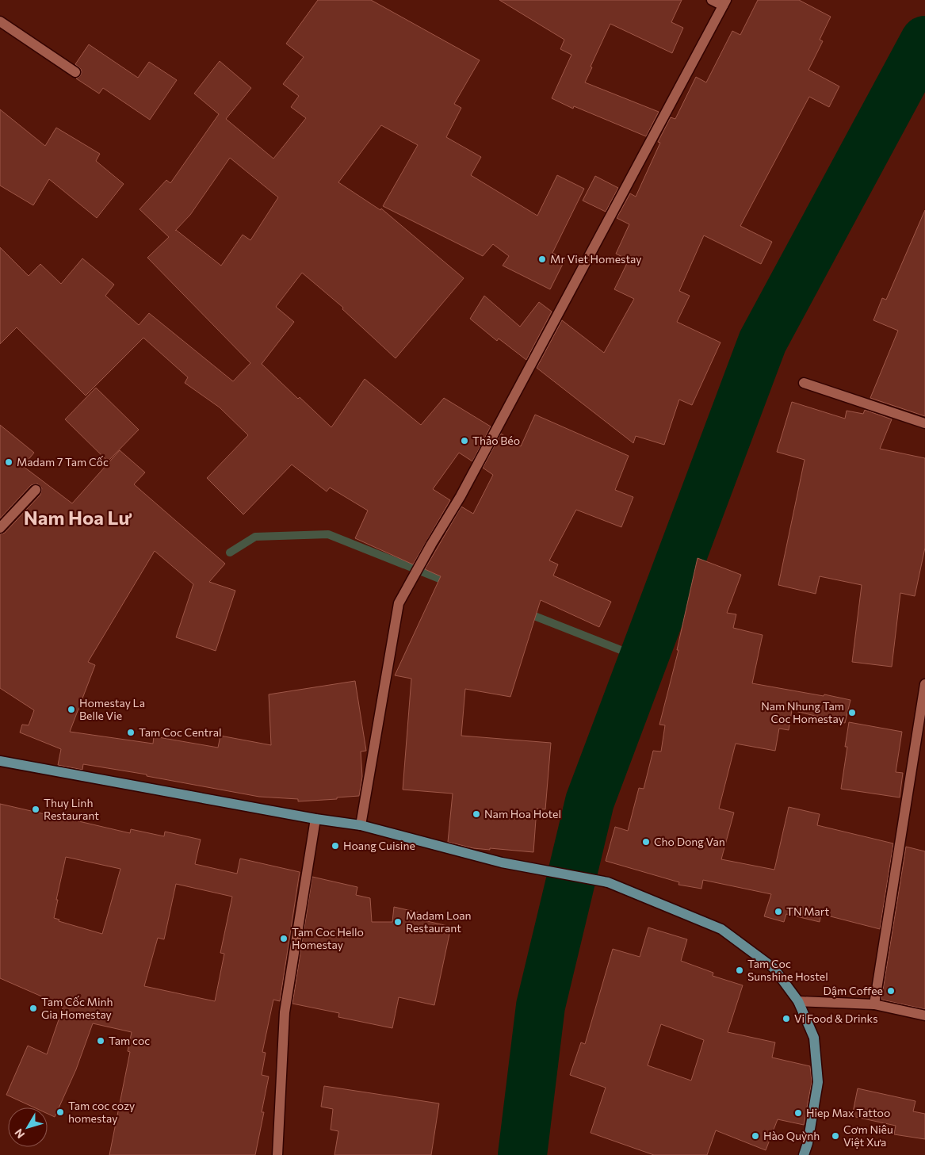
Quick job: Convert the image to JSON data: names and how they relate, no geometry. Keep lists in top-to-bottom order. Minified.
{"districts":["Nam Hoa Lư"],"places":["Mr Viet Homestay","Thảo Béo","Madam 7 Tam Cốc","Homestay La Belle Vie","Nam Nhung Tam Coc Homestay","Tam Coc Central","Thuy Linh Restaurant","Nam Hoa Hotel","Cho Dong Van","Hoang Cuisine","TN Mart","Madam Loan Restaurant","Tam Coc Hello Homestay","Tam Coc Sunshine Hostel","Dậm Coffee","Tam Cốc Minh Gia Homestay","Vi Food & Drinks","Tam coc","Tam coc cozy homestay","Hiep Max Tattoo","Hào Quỳnh","Cơm Niêu Việt Xưa"],"north":"bottom left"}
